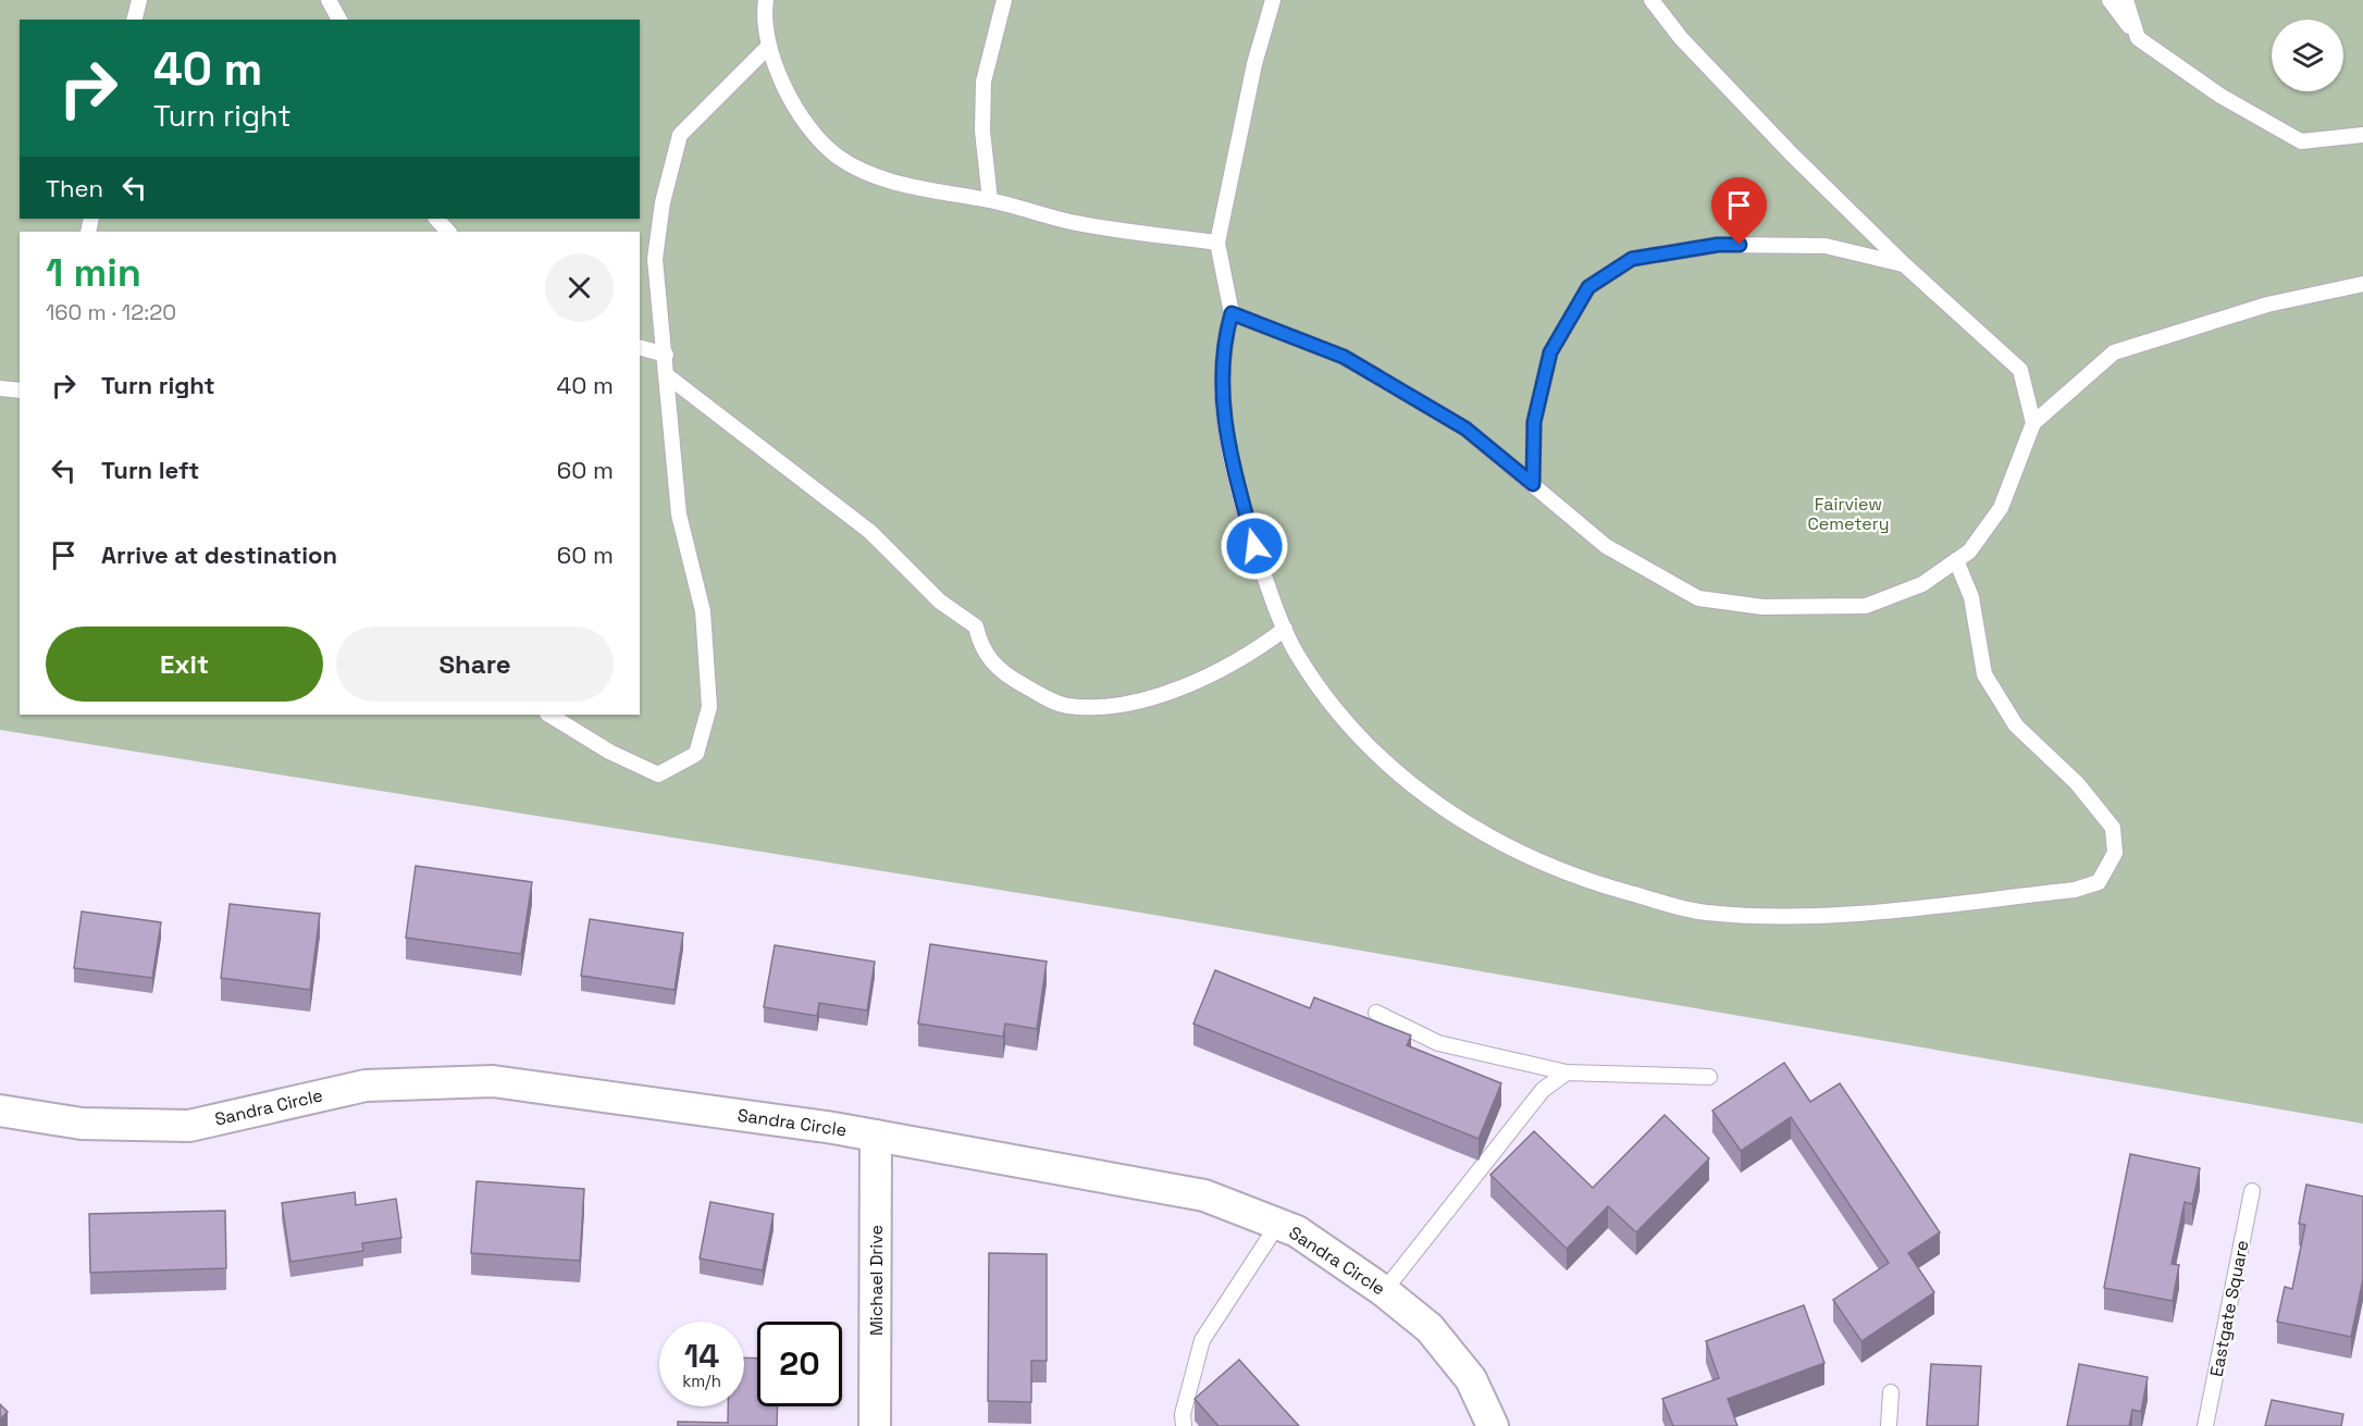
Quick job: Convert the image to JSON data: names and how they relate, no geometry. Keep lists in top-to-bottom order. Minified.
{"streets":{"street":["Sandra Circle","Michael Drive"],"lane":["Eastgate Square"]},"crossings":[["Sandra Circle","Michael Drive"]],"parks":["Fairview Cemetery"],"page":{"turn":["40 m","Turn right"],"then":"Then","heading":["1 min","160 m · 12:20"],"list":[{"name":"Turn right","value":"40 m"},{"name":"Turn left","value":"60 m"},{"name":"Arrive at destination","value":"60 m"}],"buttons":["Exit","Share"],"speed":"14 km/h","limit":"20"}}
